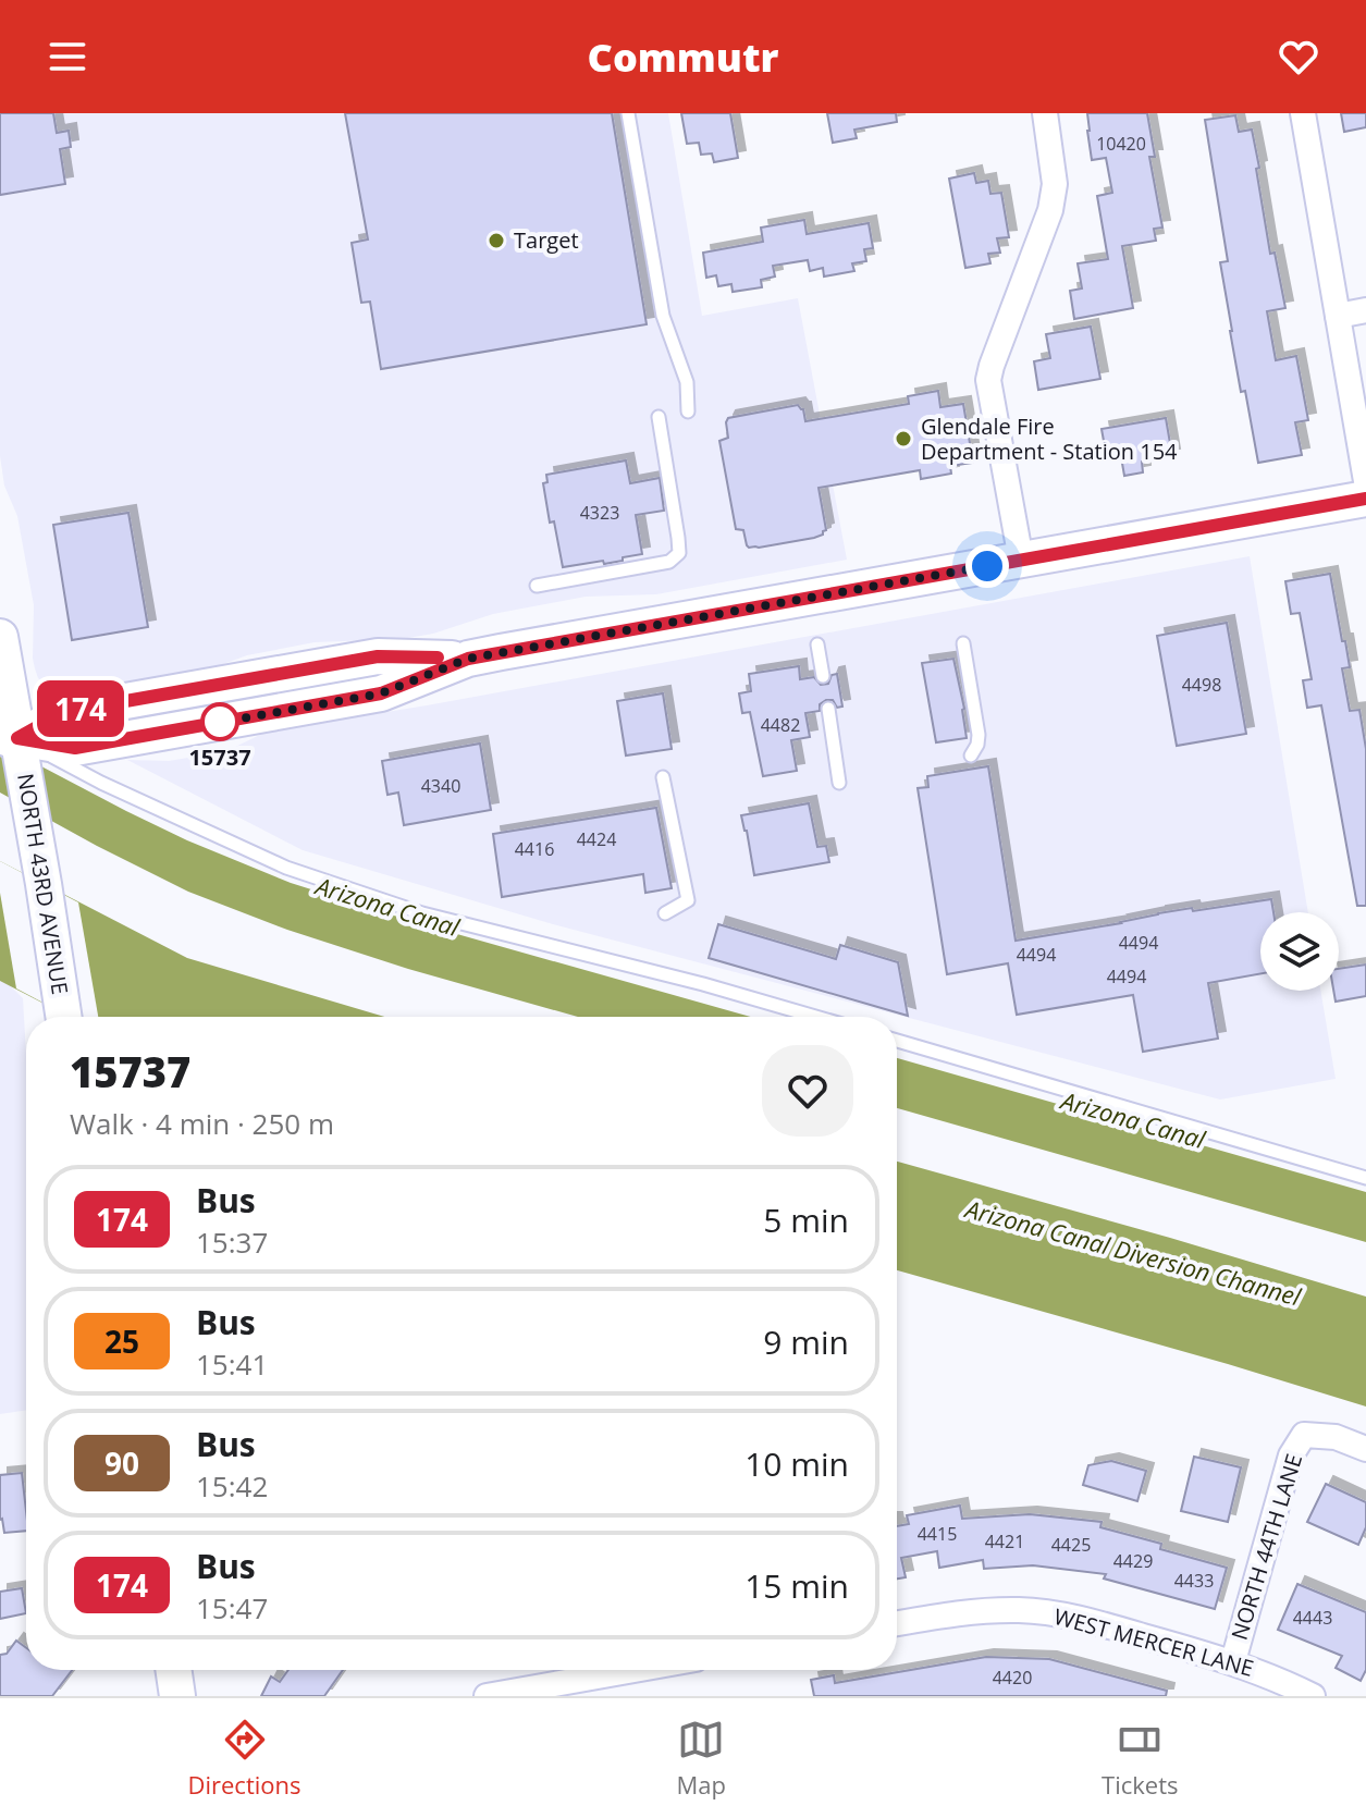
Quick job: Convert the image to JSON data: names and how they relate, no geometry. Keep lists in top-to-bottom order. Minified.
{"streets":{"main road":["NORTH 43RD AVENUE"],"street":["NORTH 44TH LANE","WEST MERCER LANE"]},"crossings":[["NORTH 44TH LANE","WEST MERCER LANE"]],"water":["Arizona Canal","Arizona Canal Diversion Channel"],"places":["Target","Glendale Fire Department - Station 154","15737"],"lines":["bus line 174"],"house_numbers":["10420","4323","4498","4482","4340","4424","4416","4494","4494","4494","4415","4421","4425","4429","4433","4443","4420"],"page":{"header":"Commutr","on_map":"174","heading":["15737","Walk · 4 min · 250 m"],"list":[{"mark":"174","name":"Bus","note":"15:37","value":"5 min"},{"mark":"25","name":"Bus","note":"15:41","value":"9 min"},{"mark":"90","name":"Bus","note":"15:42","value":"10 min"},{"mark":"174","name":"Bus","note":"15:47","value":"15 min"}],"tabs":["Directions","Map","Tickets"]}}
